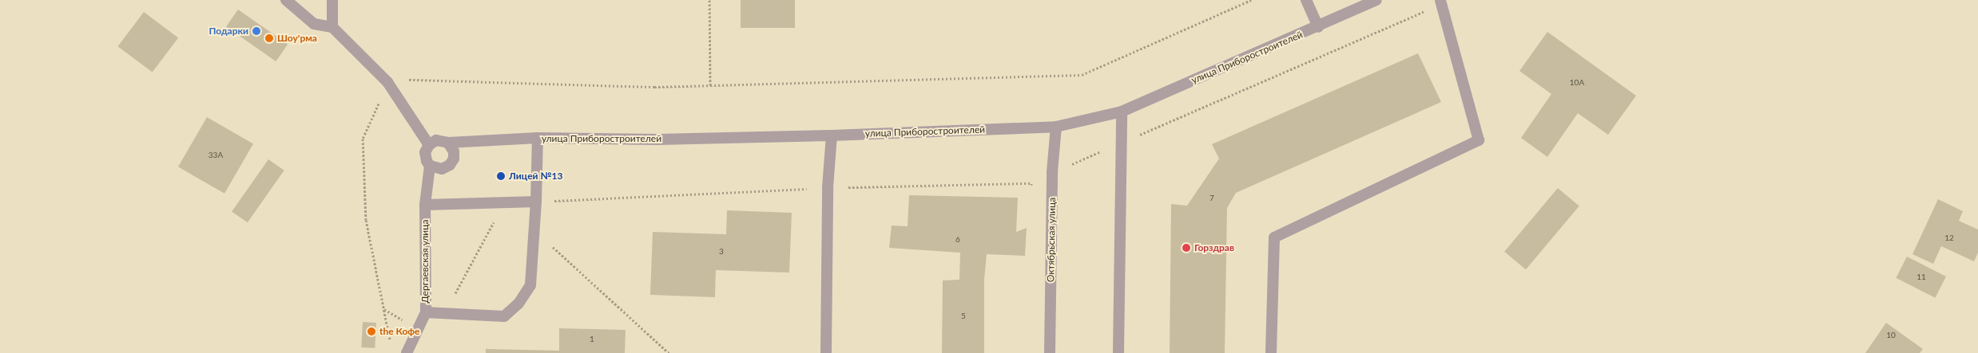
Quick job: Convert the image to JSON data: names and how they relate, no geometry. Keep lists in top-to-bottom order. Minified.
{"streets":{"street":["улица Приборостроителей","Октябрьская улица","Дергаевская улица"]},"crossings":[["улица Приборостроителей","Октябрьская улица"],["улица Приборостроителей","Дергаевская улица"]],"places":["Подарки","Шоу'рма","Лицей №13","Горздрав","the Кофе"],"house_numbers":["10А","33А","7","12","6","3","11","5","10","1"]}
